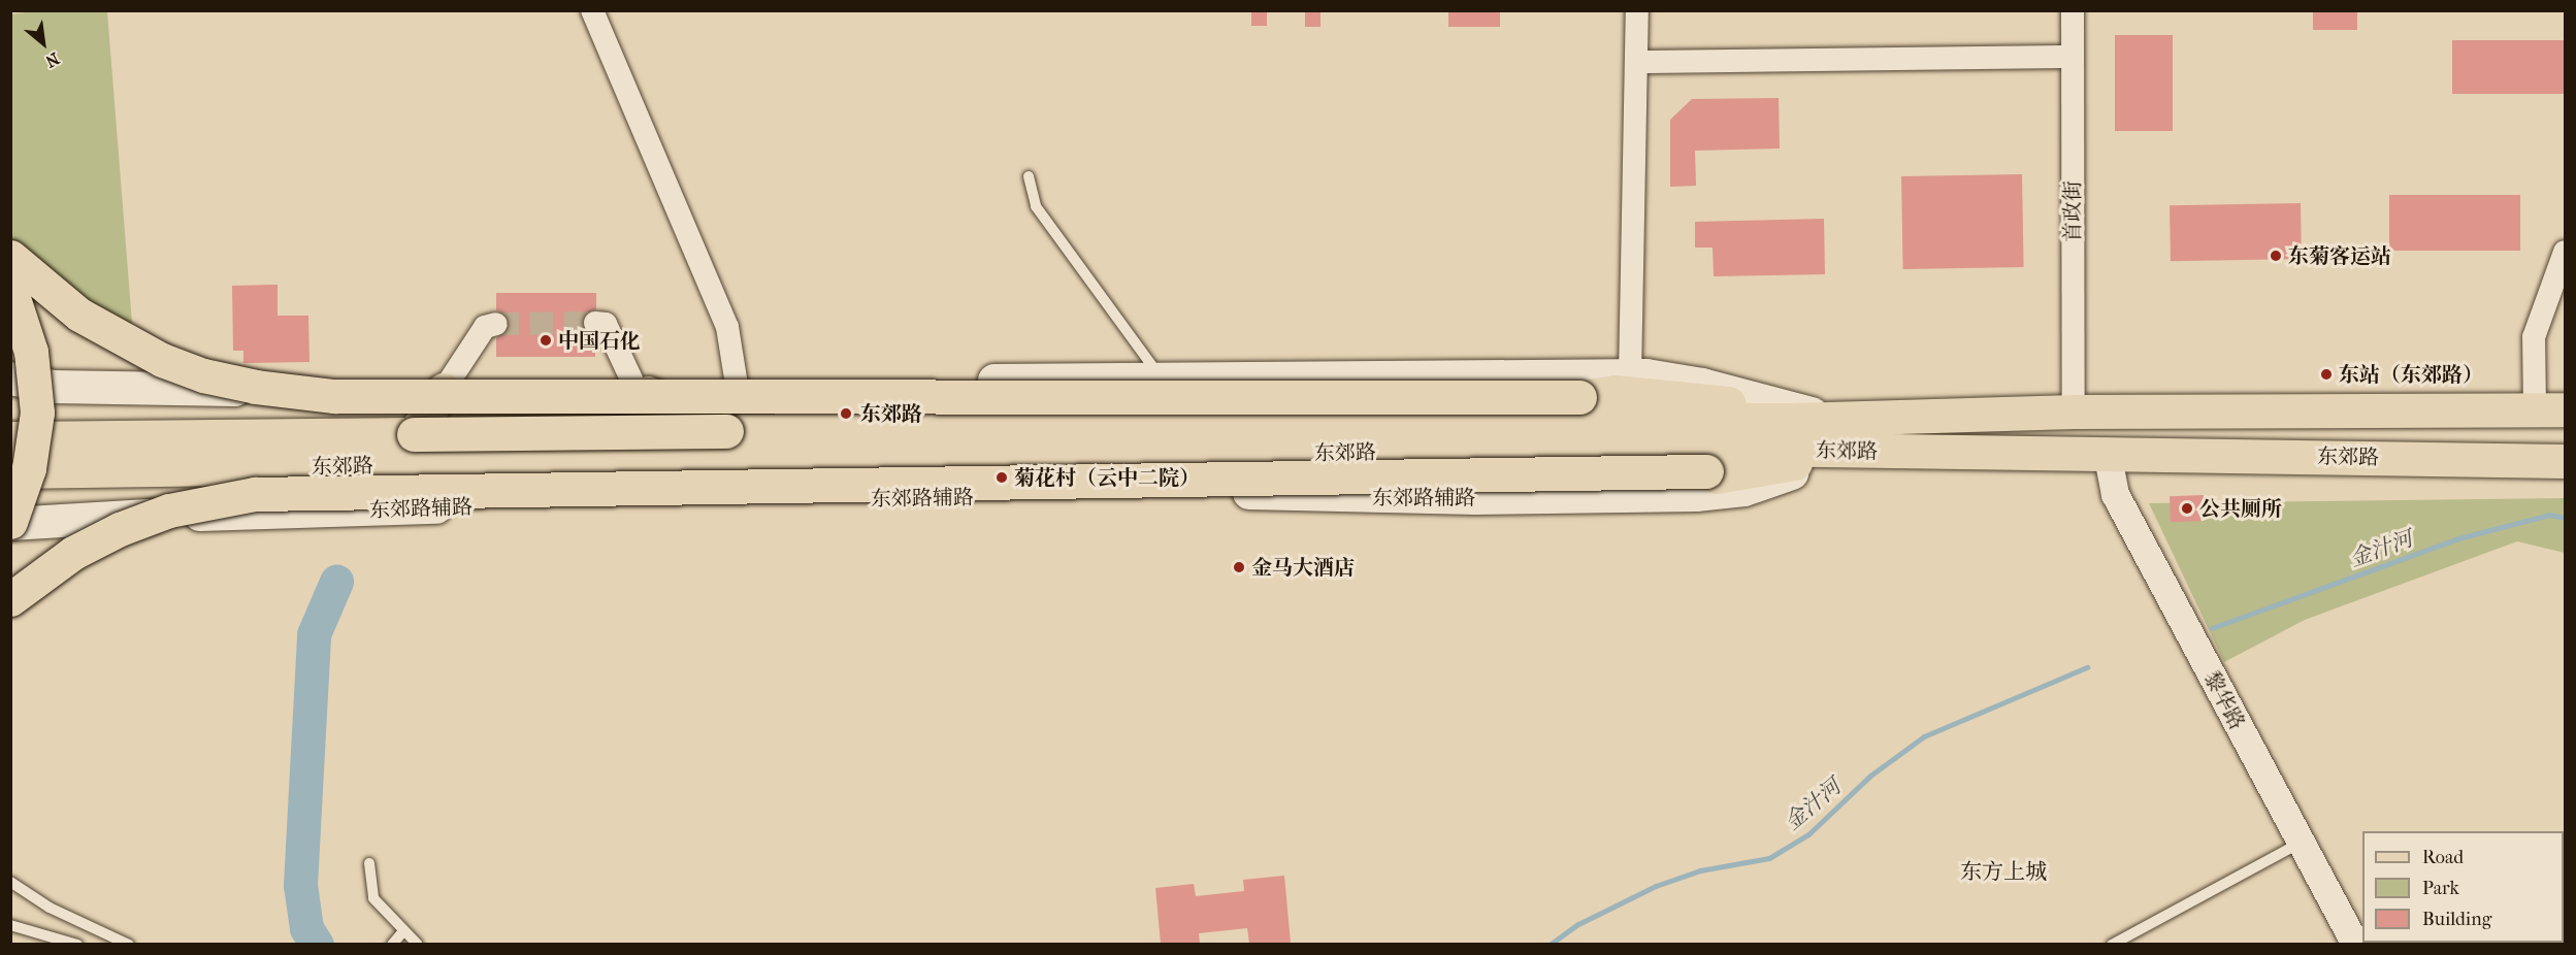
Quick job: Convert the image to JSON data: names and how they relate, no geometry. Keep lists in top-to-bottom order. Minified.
{"streets":{"main road":["东郊路","东郊路辅路"],"street":["首政街","黎华路"]},"crossings":[["首政街","东郊路"],["东郊路","东郊路辅路"],["东郊路","黎华路"]],"districts":["东方上城"],"water":["金汁河"],"places":["东菊客运站","中国石化","东站（东郊路）","东郊路","菊花村（云中二院）","公共厕所","金马大酒店"],"legend":["Road","Park","Building"],"north":"bottom right"}
